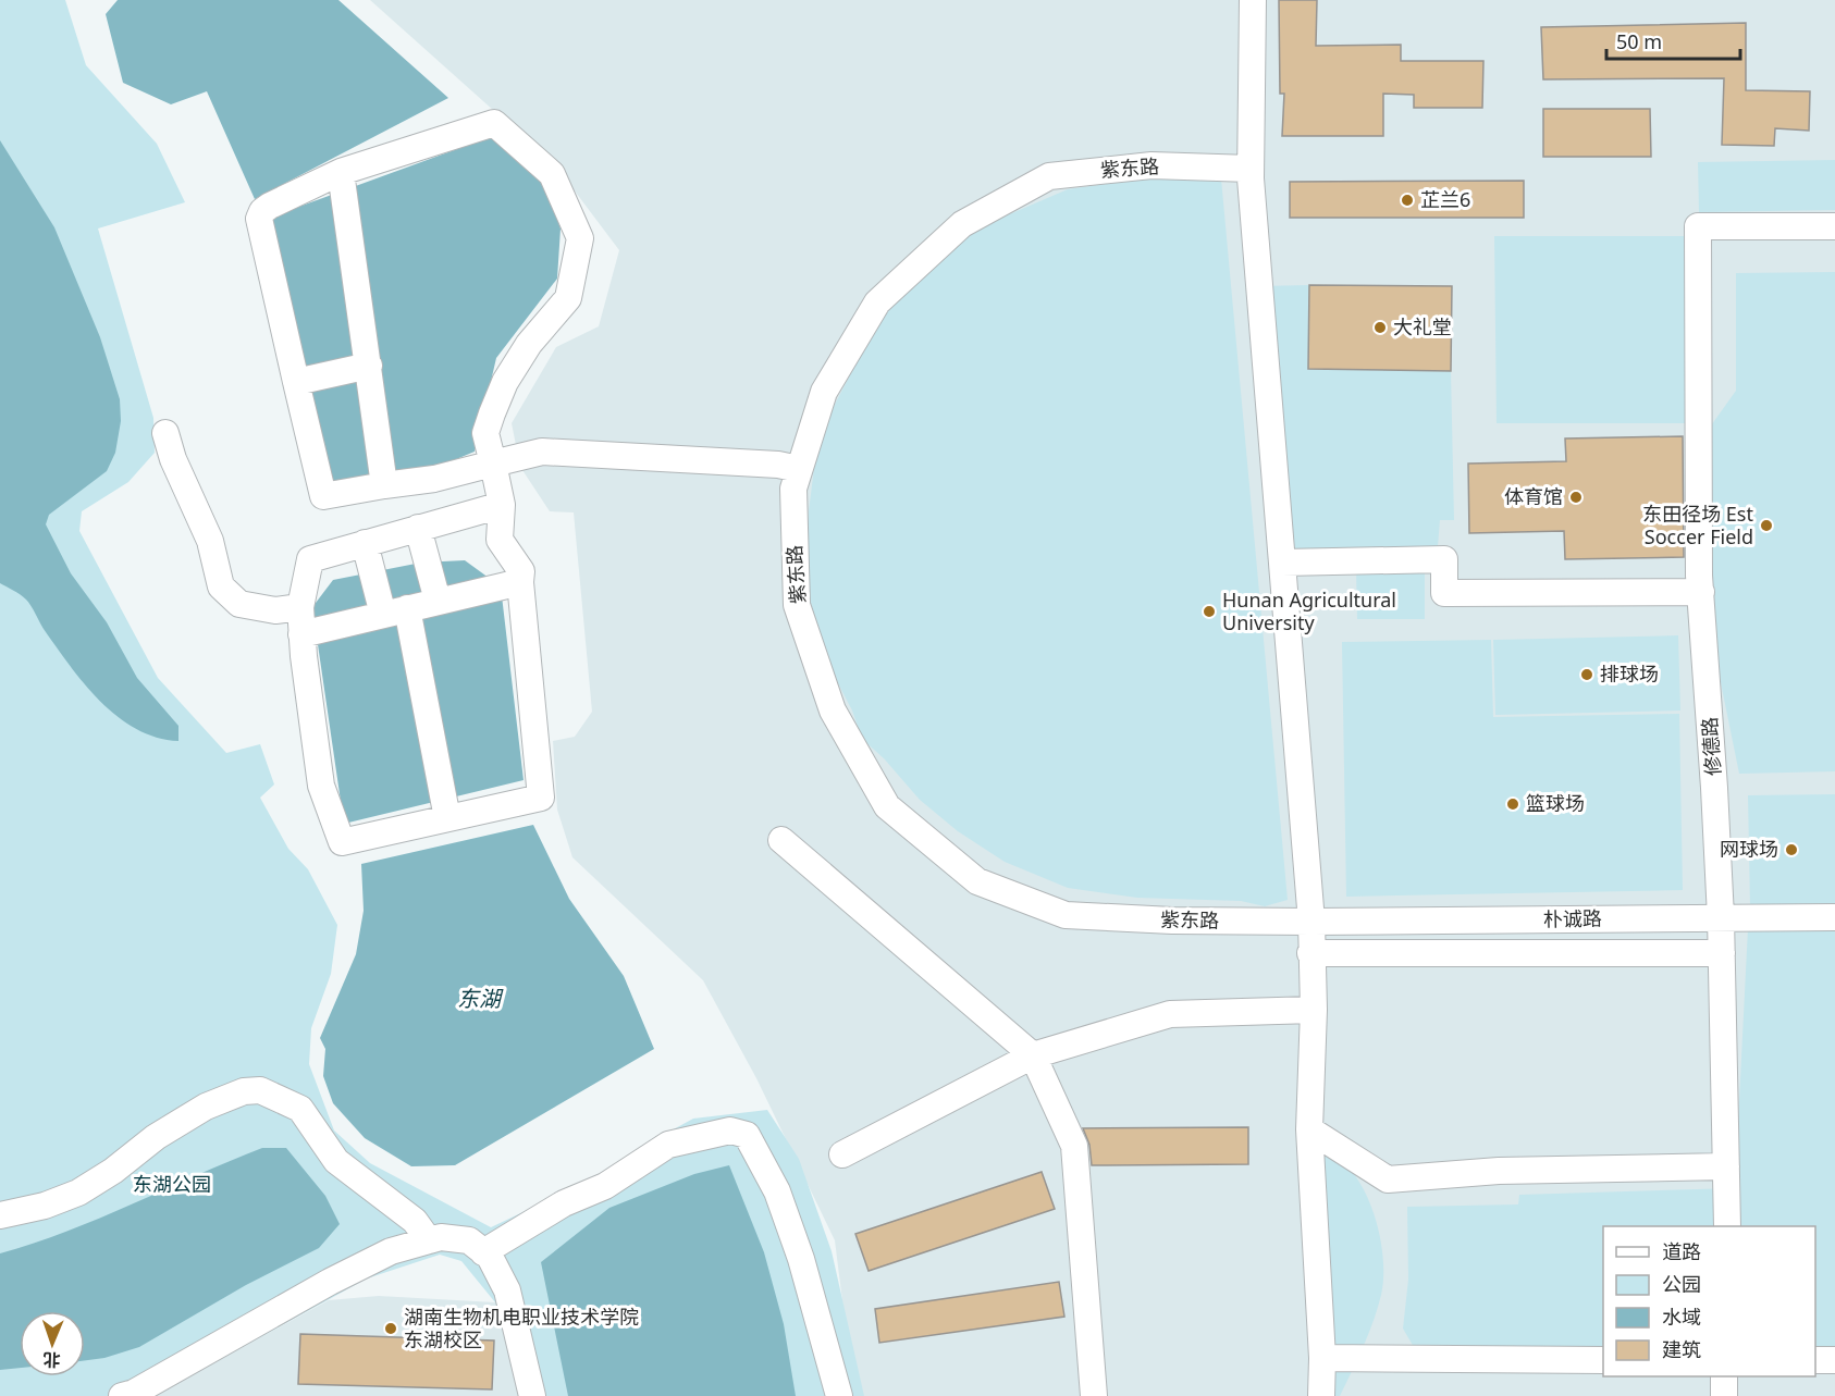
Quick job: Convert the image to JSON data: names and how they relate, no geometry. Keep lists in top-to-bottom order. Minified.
{"streets":{"street":["紫东路","修德路","朴诚路"]},"crossings":[["紫东路","朴诚路"],["修德路","朴诚路"]],"water":["东湖"],"parks":["东湖公园"],"places":["芷兰6","大礼堂","体育馆","东田径场 Est Soccer Field","Hunan Agricultural University","排球场","篮球场","网球场","湖南生物机电职业技术学院 东湖校区"],"legend":["道路","公园","水域","建筑"],"scale_bar":"50 m","north":"bottom"}
